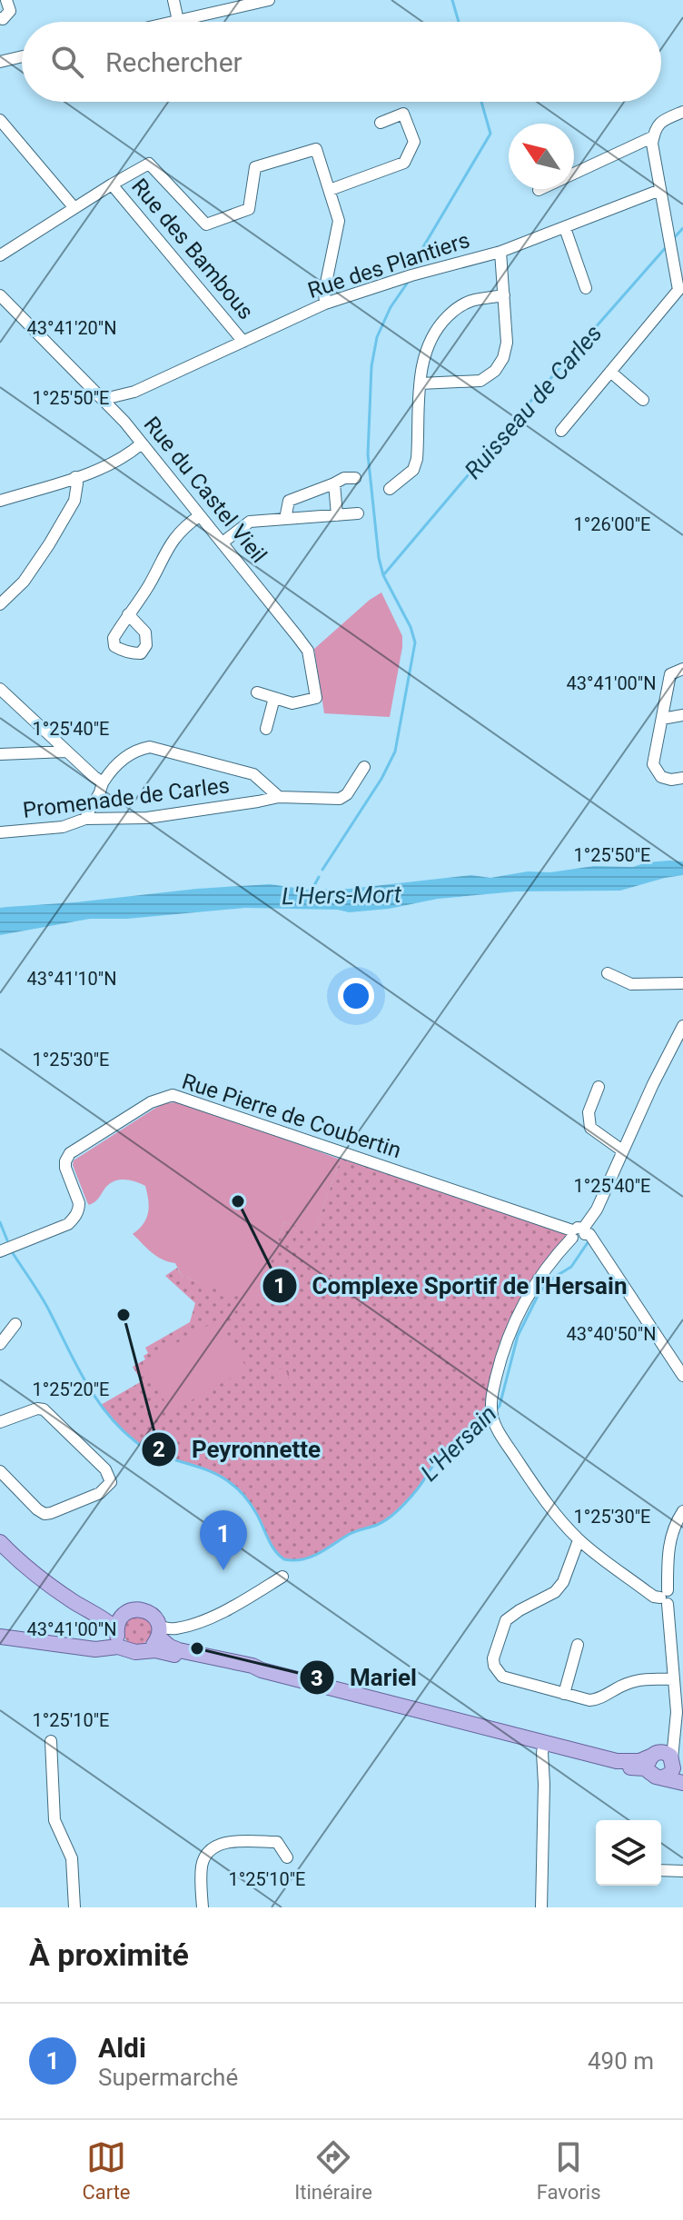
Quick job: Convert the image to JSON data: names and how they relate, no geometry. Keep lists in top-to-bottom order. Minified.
{"streets":{"street":["Rue des Bambous","Rue des Plantiers","Rue du Castel Vieil","Promenade de Carles","Rue Pierre de Coubertin"]},"crossings":[["Rue des Bambous","Rue des Plantiers"],["Rue des Plantiers","Rue du Castel Vieil"]],"water":["Ruisseau de Carles","L'Hers-Mort","L'Hersain"],"places":["Complexe Sportif de l'Hersain","Peyronnette","Mariel"],"north":"top left","page":{"search":"Rechercher","pins":"1","heading":"À proximité","list":[{"mark":"1","name":"Aldi","note":"Supermarché","value":"490 m"}],"nav":["Carte","Itinéraire","Favoris"]},"coordinates":["43°41'20\"N","1°25'50\"E","1°26'00\"E","43°41'00\"N","1°25'40\"E","43°41'10\"N","1°25'30\"E","43°40'50\"N","1°25'20\"E","1°25'10\"E"]}
